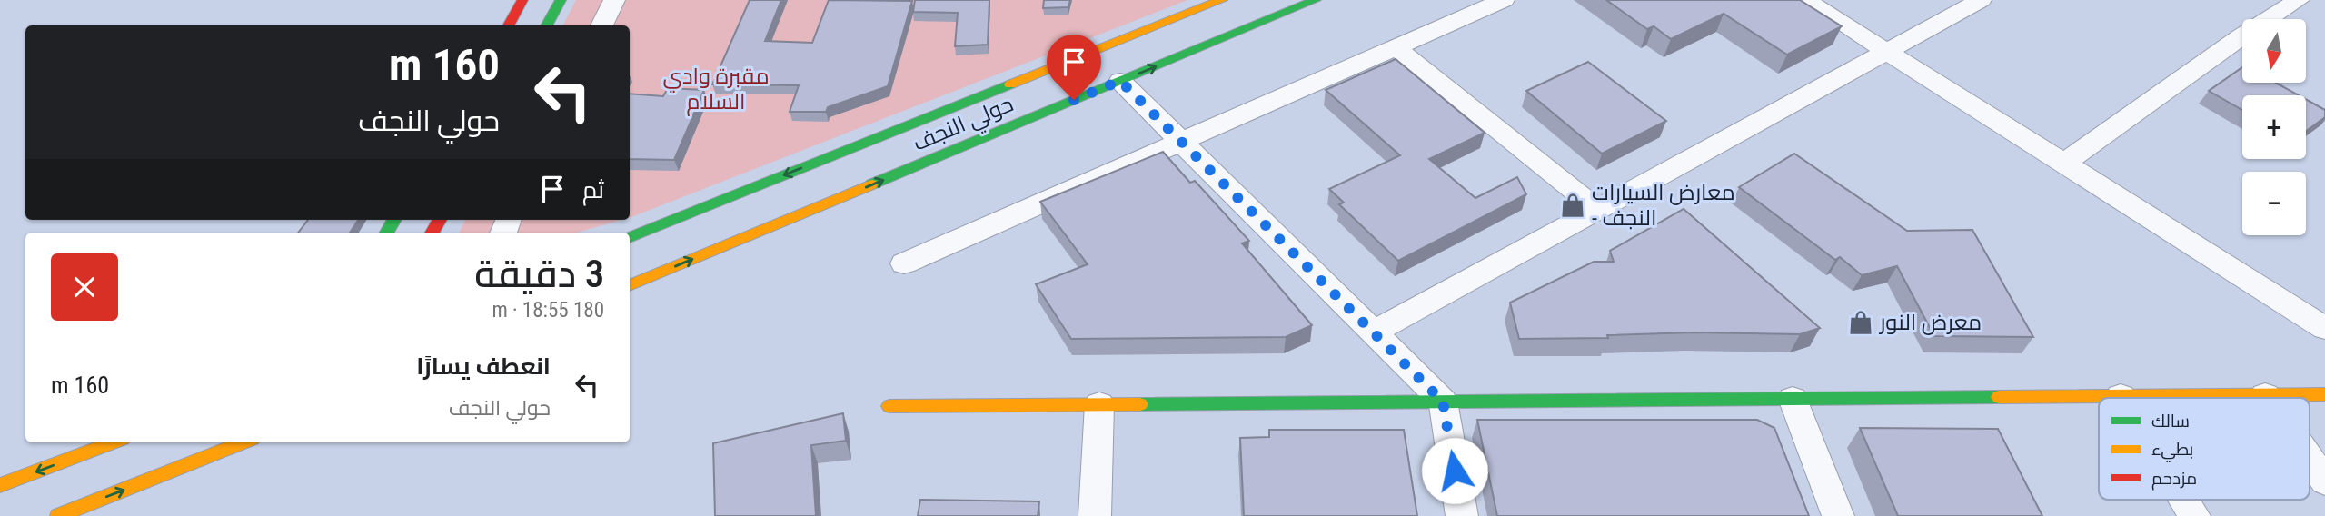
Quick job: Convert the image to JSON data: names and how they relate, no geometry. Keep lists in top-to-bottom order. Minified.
{"streets":{"main road":["حولي النجف"]},"parks":["مقبرة وادي السلام"],"places":{"shop":["معارض السيارات - النجف","معرض النور"]},"legend":["سالك","بطيء","مزدحم"],"north":"bottom","page":{"map_buttons":["+","−"],"turn":["160 m","حولي النجف"],"then":"ثم","heading":["3 دقيقة","180 m · 18:55"],"list":[{"name":"انعطف يسارًا","note":"حولي النجف","value":"160 m"}]}}
